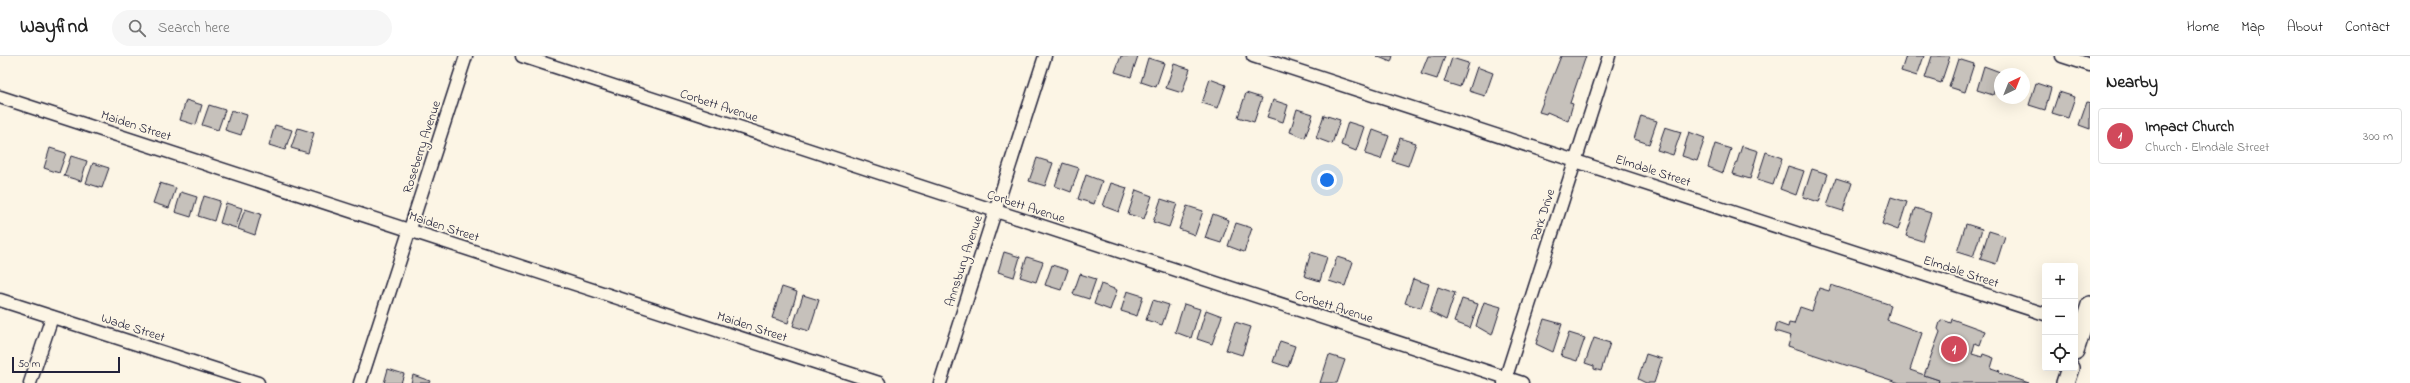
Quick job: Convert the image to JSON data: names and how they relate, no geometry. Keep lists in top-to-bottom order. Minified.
{"streets":{"street":["Corbett Avenue","Maiden Street","Roseberry Avenue","Elmdale Street","Park Drive","Annsbury Avenue","Wade Street"]},"crossings":[["Corbett Avenue","Park Drive"],["Corbett Avenue","Annsbury Avenue"],["Maiden Street","Roseberry Avenue"],["Elmdale Street","Park Drive"]],"scale_bar":"50 m","north":"top right","page":{"header":"Wayfind","search":"Search here","nav":["Home","Map","About","Contact"],"heading":"Nearby","list":[{"mark":"1","name":"Impact Church","note":"Church · Elmdale Street","value":"300 m"}],"map_buttons":["+","−"],"pins":"1","scale":"50 m"}}
